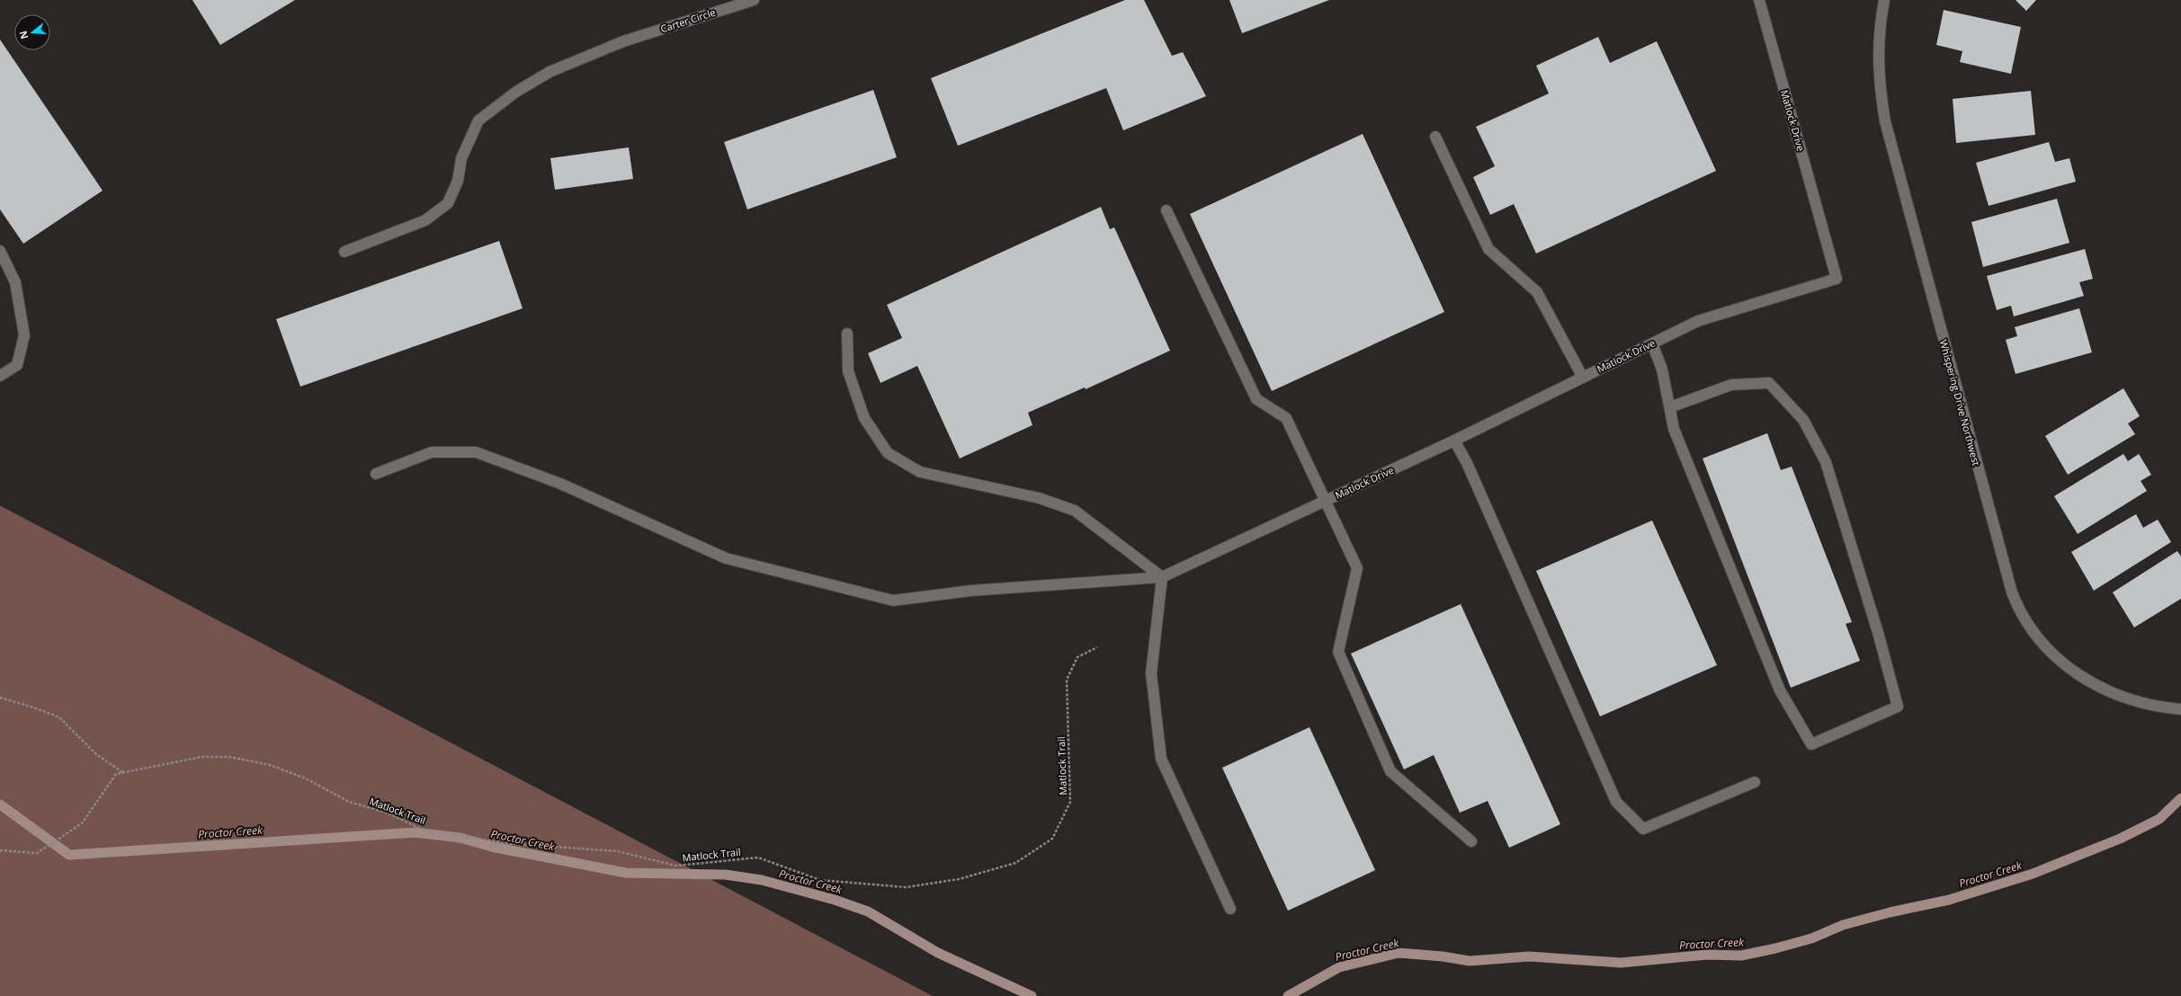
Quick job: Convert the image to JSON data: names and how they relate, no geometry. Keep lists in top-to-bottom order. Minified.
{"streets":{"street":["Carter Circle","Matlock Drive","Whispering Drive Northwest"],"path":["Matlock Trail"]},"water":["Proctor Creek"],"north":"left"}
